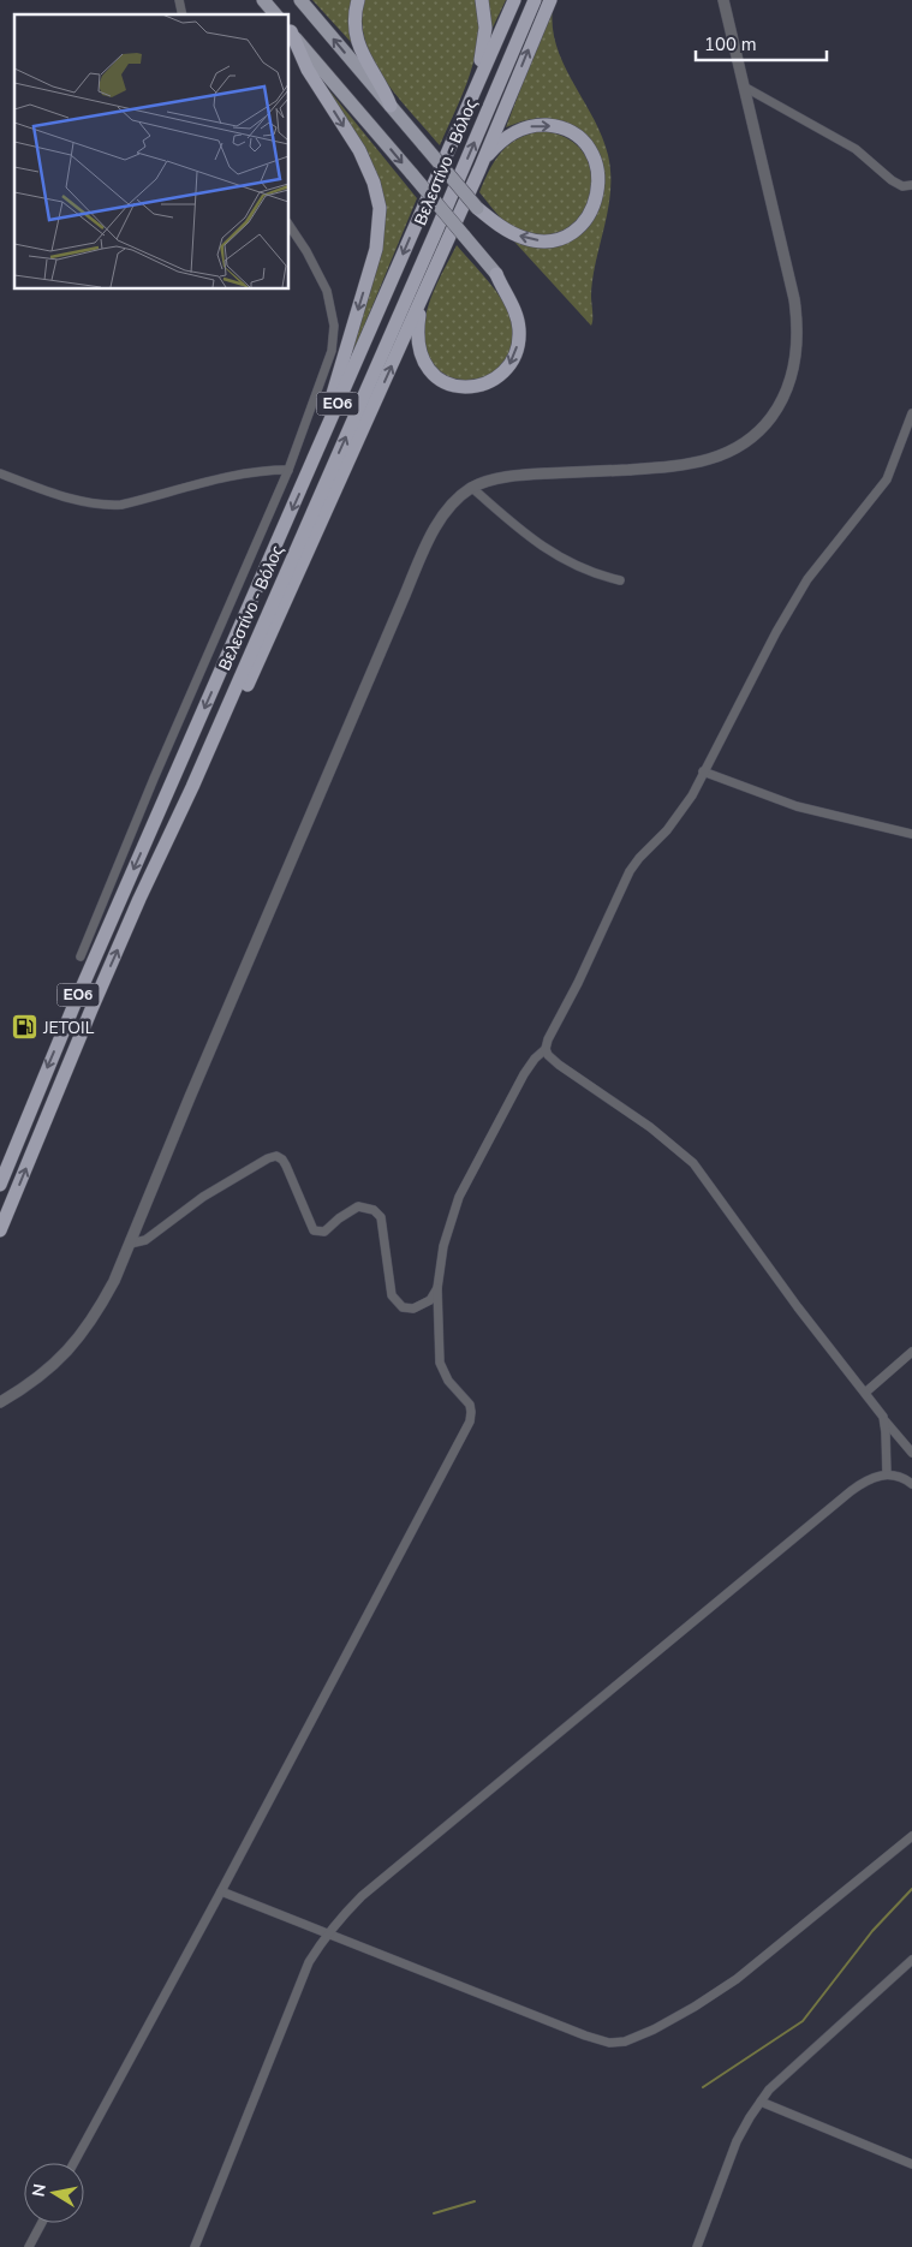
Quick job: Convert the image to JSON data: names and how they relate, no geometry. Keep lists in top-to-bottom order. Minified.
{"streets":{"highway":["Βελεστίνο - Βόλος","ΕΟ6"]},"places":{"fuel station":["JETOIL"]},"scale_bar":"100 m","north":"left"}
